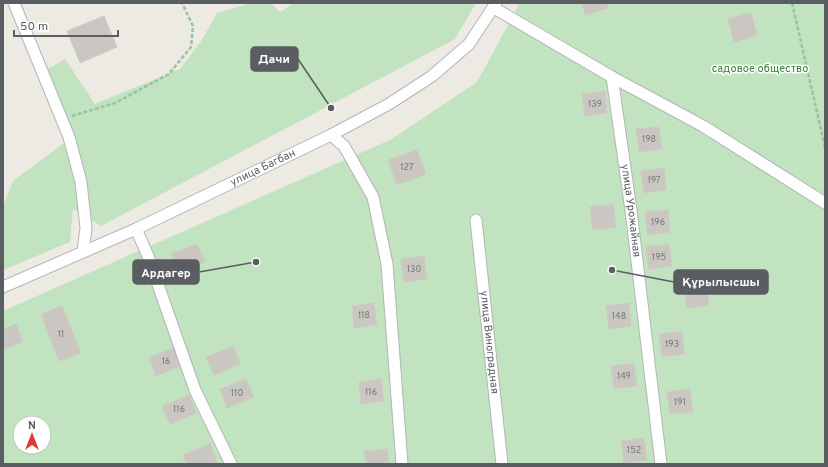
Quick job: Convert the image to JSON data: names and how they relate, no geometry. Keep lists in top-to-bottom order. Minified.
{"streets":{"street":["улица Багбан","улица Урожайная","улица Виноградная"]},"parks":["садовое общество"],"places":["Дачи","Ардагер","Құрылысшы"],"house_numbers":["139","198","127","197","196","195","130","118","148","11","193","16","149","116","110","191","116","152"],"scale_bar":"50 m","north":"top"}
